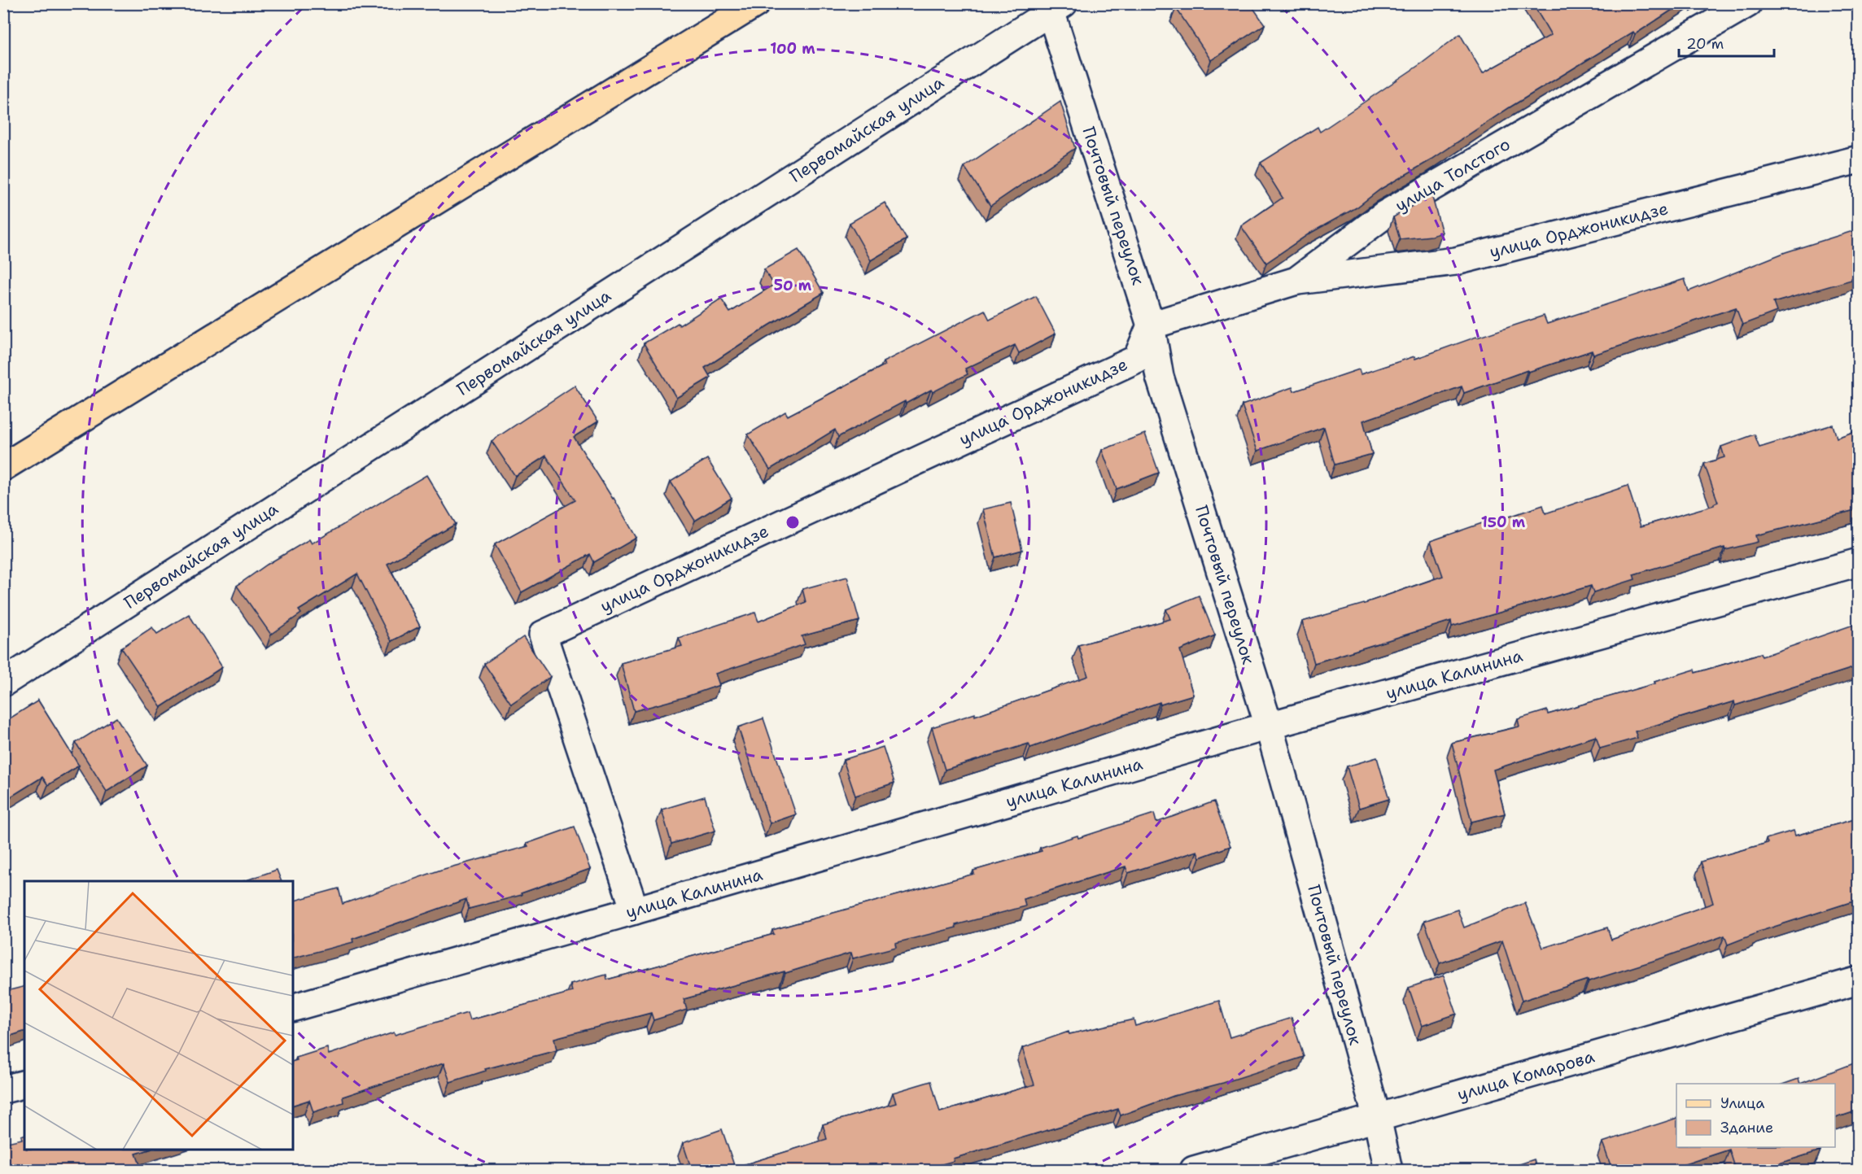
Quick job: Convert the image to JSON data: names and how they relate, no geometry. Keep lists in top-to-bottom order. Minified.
{"streets":{"street":["Первомайская улица","улица Толстого","Почтовый переулок","улица Орджоникидзе","улица Калинина","улица Комарова"]},"crossings":[["Первомайская улица","Почтовый переулок"],["улица Толстого","Почтовый переулок"],["улица Толстого","улица Орджоникидзе"],["Почтовый переулок","улица Орджоникидзе"],["Почтовый переулок","улица Калинина"],["Почтовый переулок","улица Комарова"],["улица Орджоникидзе","улица Калинина"]],"legend":["Улица","Здание"],"scale_bar":"20 m","rings":["100 m","50 m","150 m"]}
